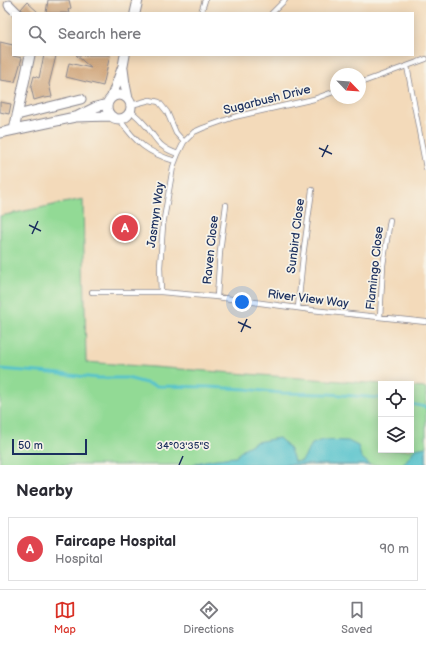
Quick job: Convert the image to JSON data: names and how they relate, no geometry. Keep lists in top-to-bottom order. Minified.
{"streets":{"lane":["Sugarbush Drive","Jasmyn Way","Sunbird Close","Raven Close","Flamingo Close","River View Way"]},"crossings":[["Sugarbush Drive","Jasmyn Way"],["Jasmyn Way","River View Way"],["Sunbird Close","River View Way"],["Raven Close","River View Way"],["Flamingo Close","River View Way"]],"scale_bar":"50 m","north":"bottom right","page":{"search":"Search here","pins":"A","scale":"50 m","heading":"Nearby","list":[{"mark":"A","name":"Faircape Hospital","note":"Hospital","value":"90 m"}],"nav":["Map","Directions","Saved"]},"coordinates":["34°03'35\"S"]}
